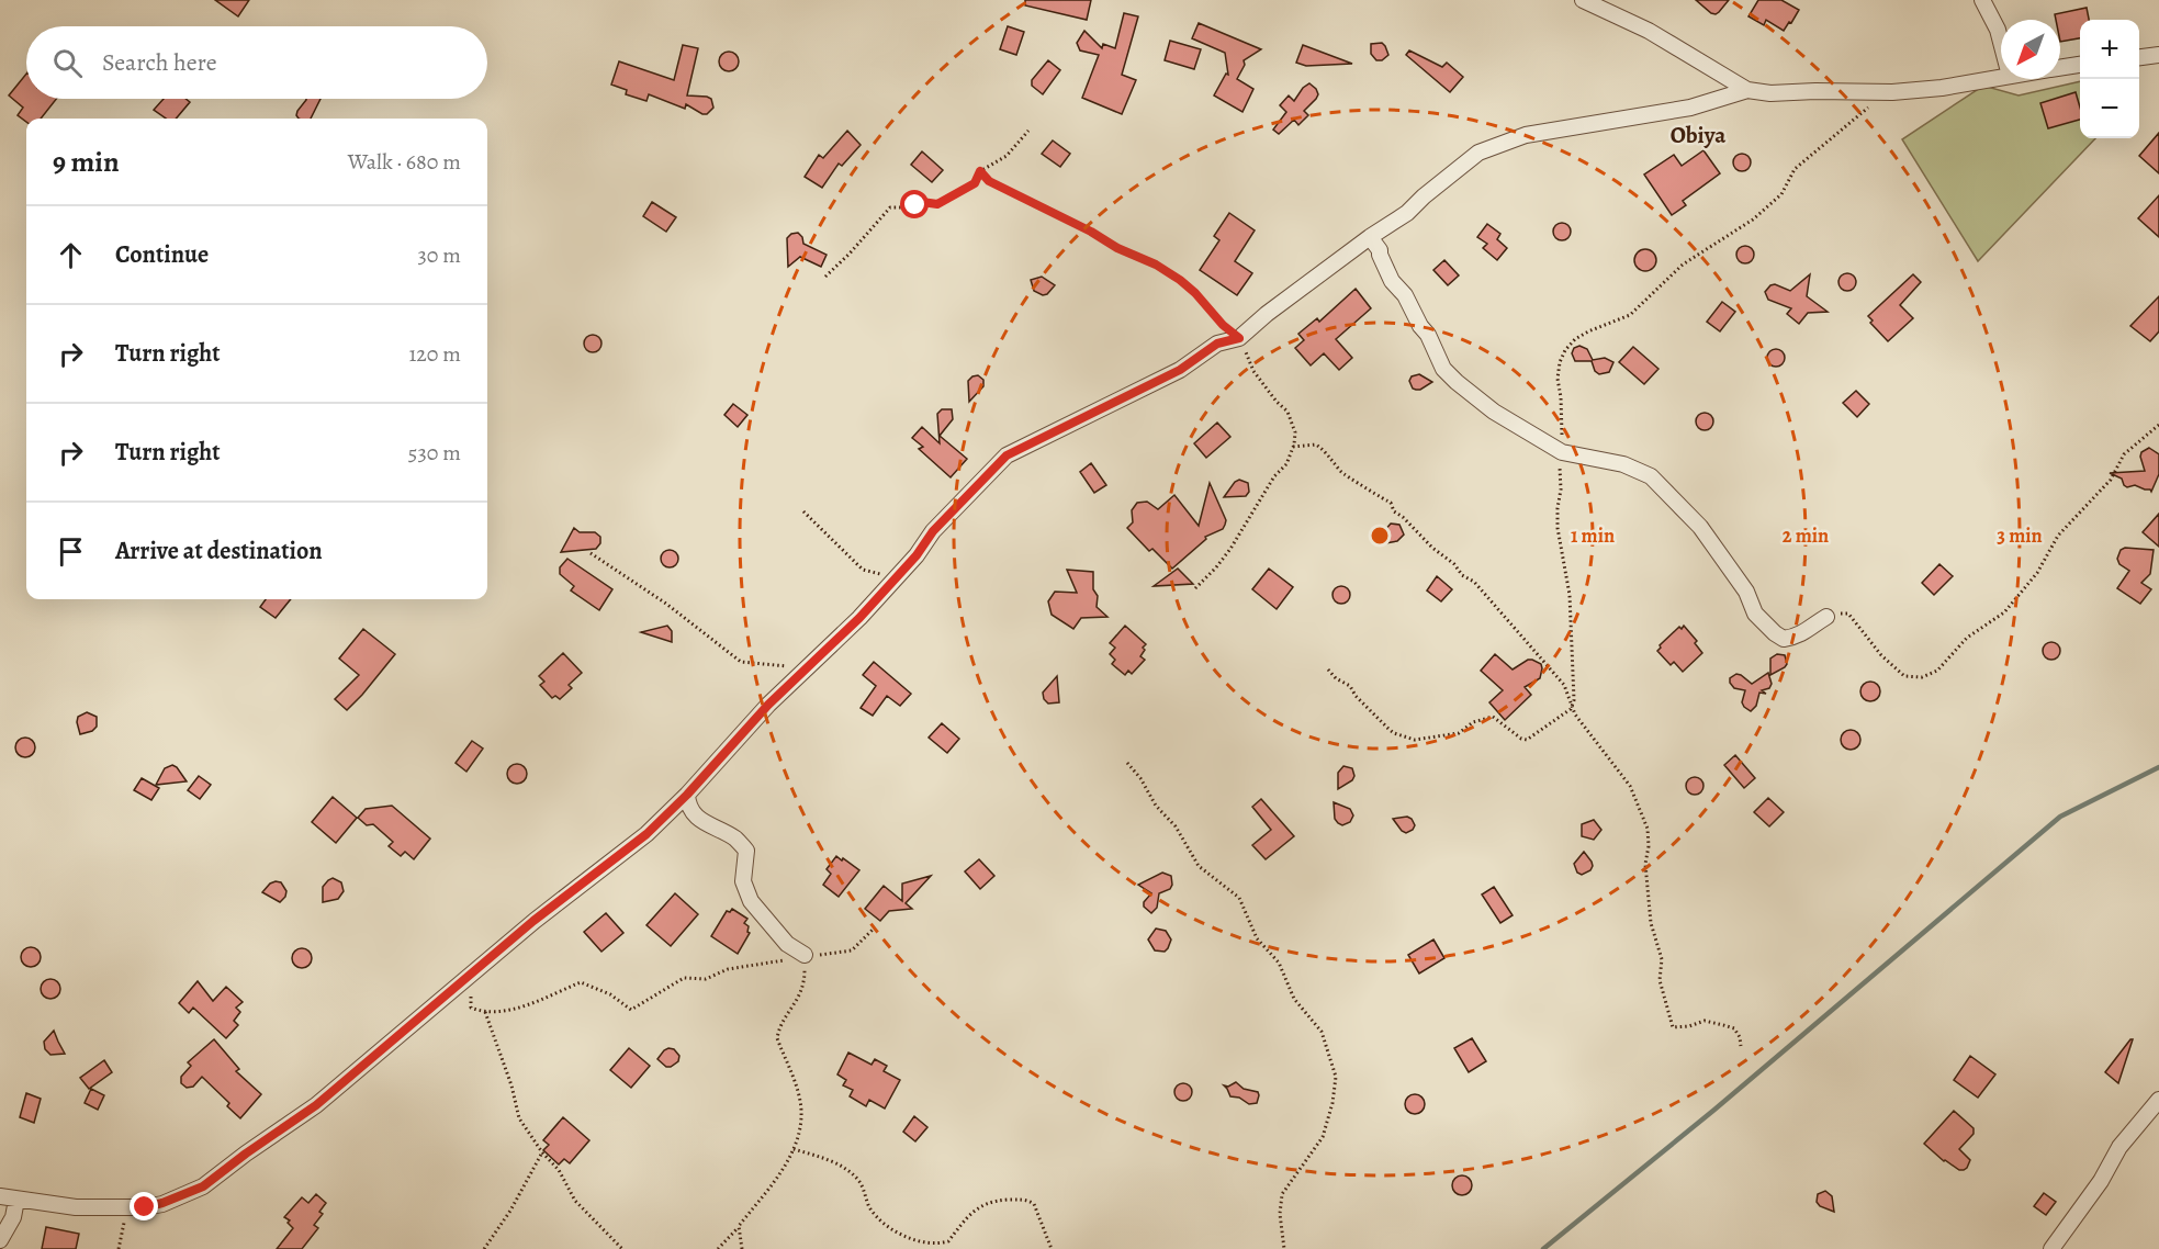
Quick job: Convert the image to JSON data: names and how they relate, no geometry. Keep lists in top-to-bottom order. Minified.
{"districts":["Obiya"],"north":"bottom left","page":{"map_buttons":["+","−"],"search":"Search here","heading":["9 min","Walk · 680 m"],"list":[["Continue","30 m"],["Turn right","120 m"],["Turn right","530 m"],"Arrive at destination"]},"rings":["1 min","2 min","3 min"]}
